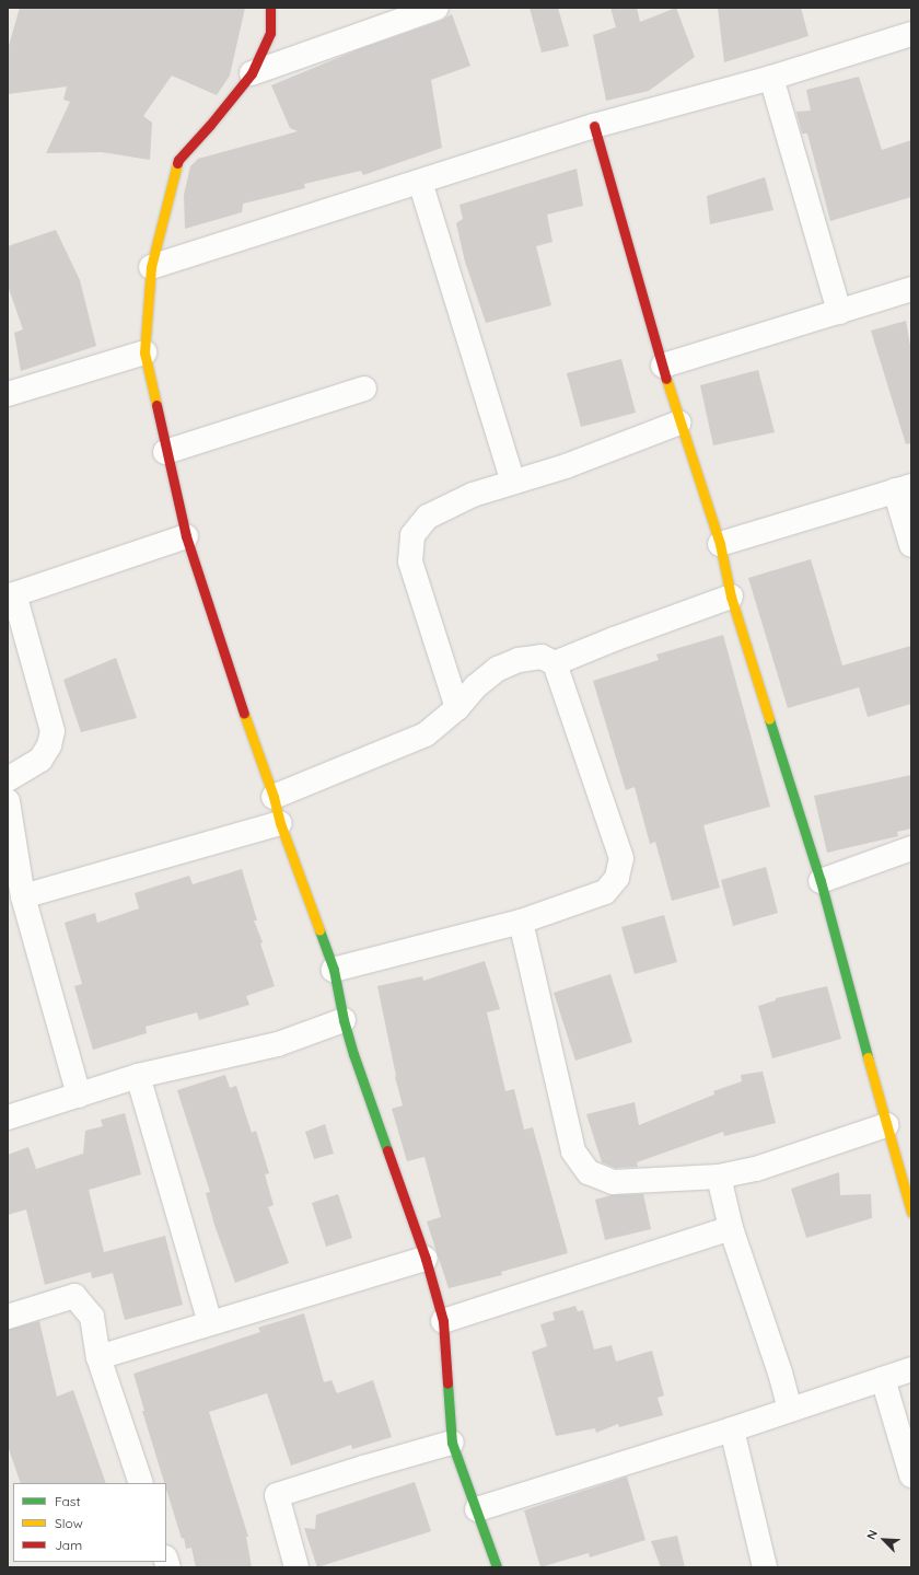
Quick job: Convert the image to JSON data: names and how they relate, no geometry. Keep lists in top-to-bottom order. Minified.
{"legend":["Fast","Slow","Jam"],"north":"top left"}
